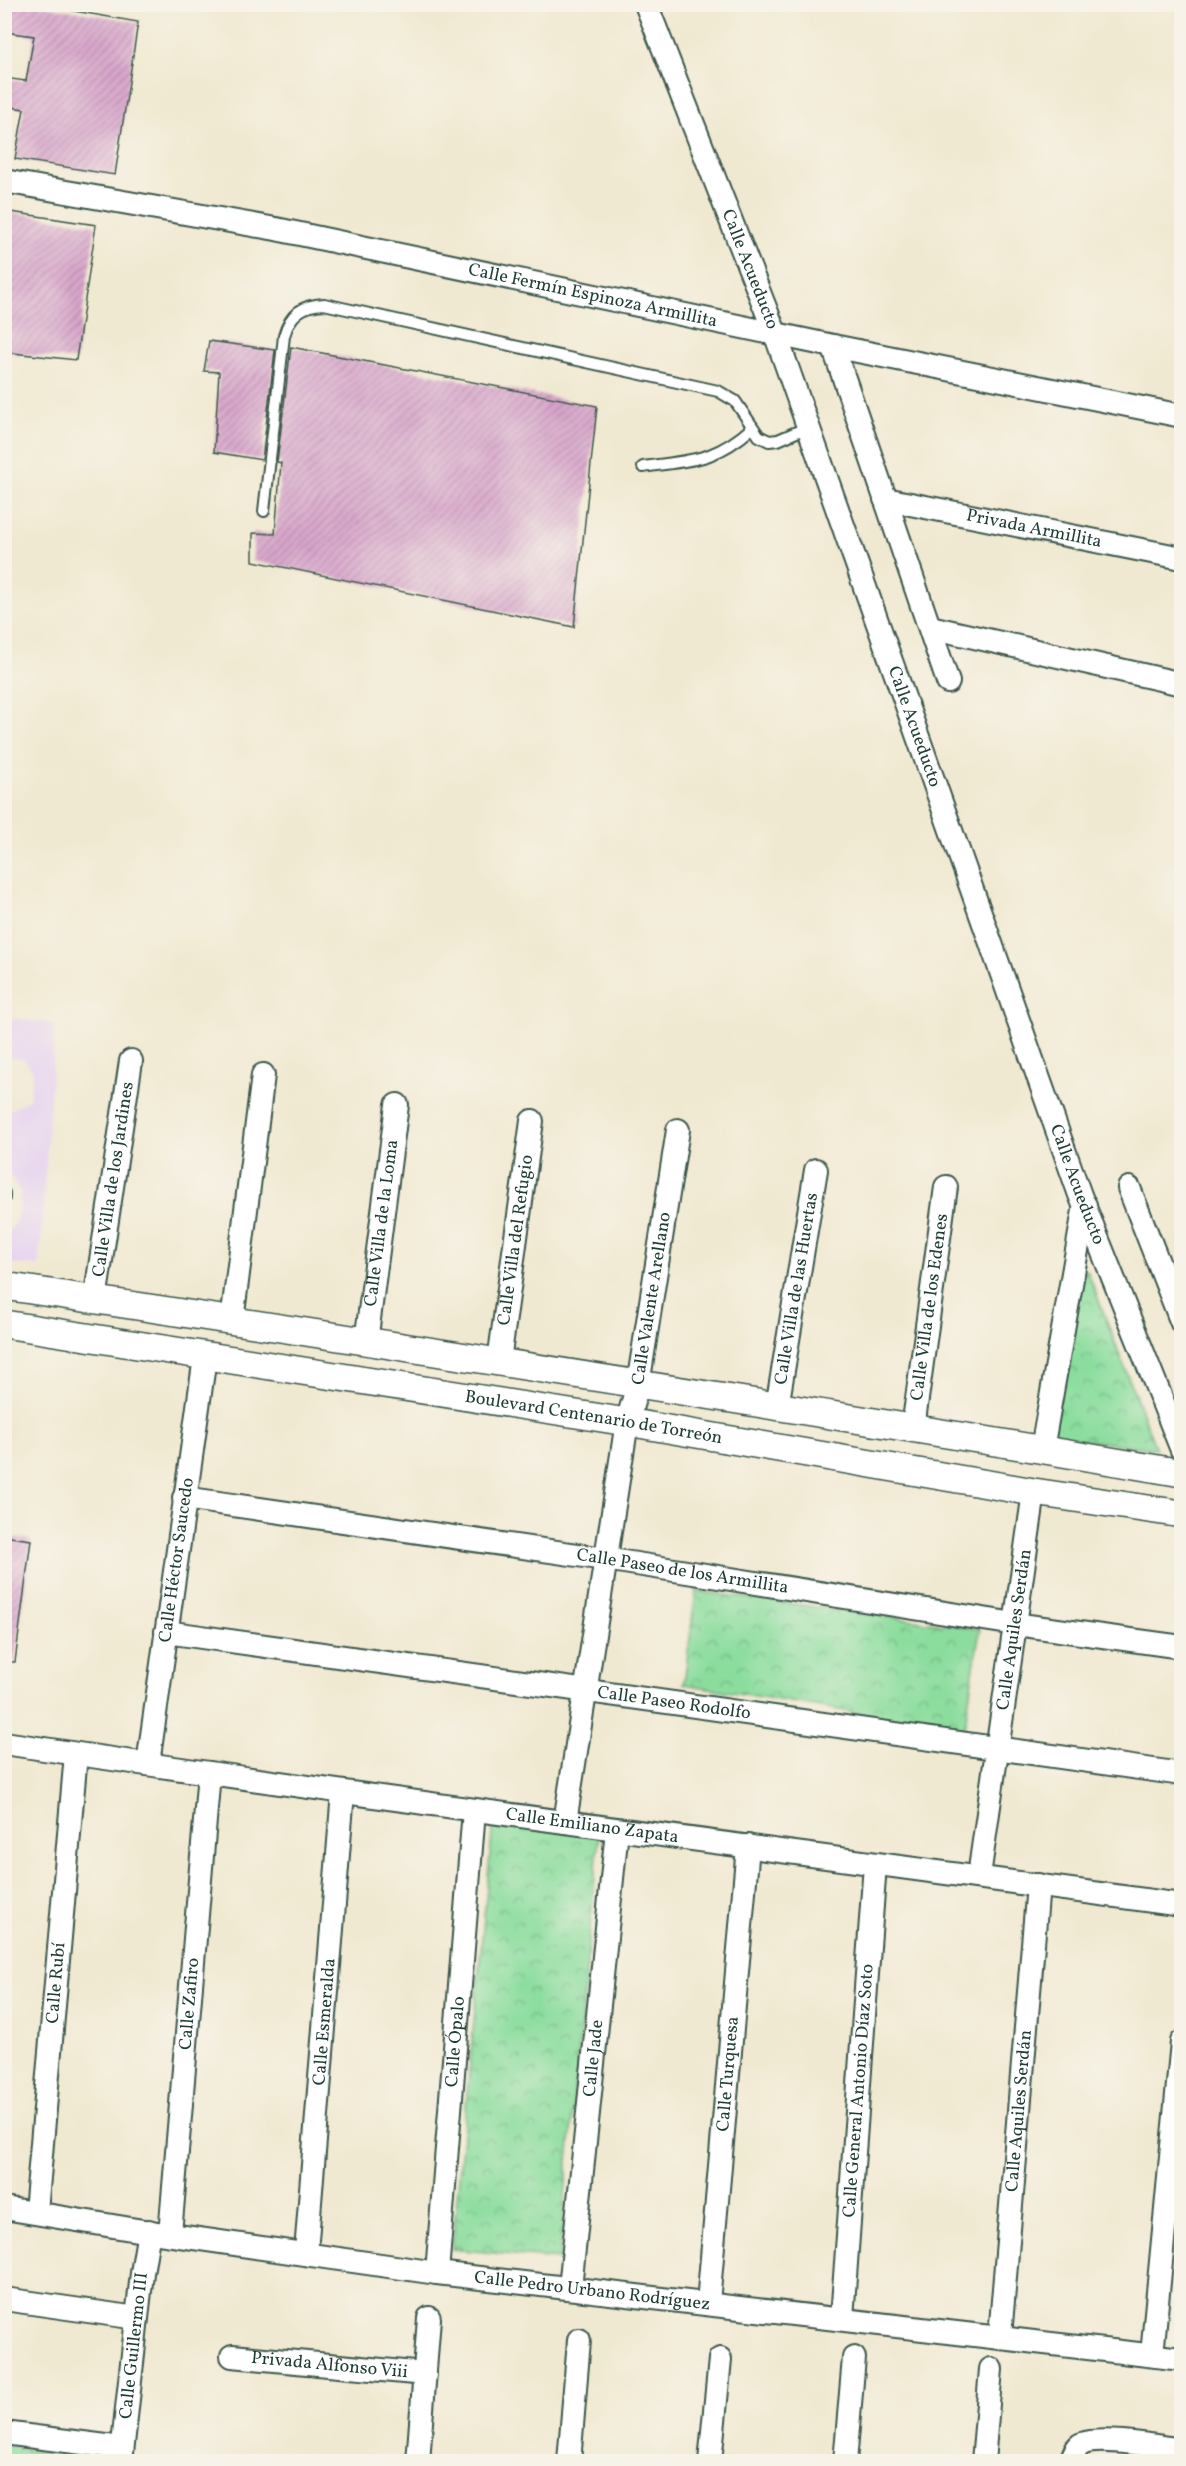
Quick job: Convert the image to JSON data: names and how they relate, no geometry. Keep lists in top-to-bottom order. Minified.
{"streets":{"street":["Calle Acueducto","Calle Fermín Espinoza Armillita","Privada Armillita","Calle Villa de los Jardines","Calle Villa de la Loma","Calle Villa del Refugio","Calle Villa de las Huertas","Calle Valente Arellano","Calle Villa de los Edenes","Boulevard Centenario de Torreón","Calle Héctor Saucedo","Calle Paseo de los Armillita","Calle Aquiles Serdán","Calle Paseo Rodolfo","Calle Emiliano Zapata","Calle Rubí","Calle Zafiro","Calle Esmeralda","Calle Ópalo","Calle Jade","Calle Turquesa","Calle General Antonio Díaz Soto","Calle Pedro Urbano Rodríguez","Calle Guillermo III","Privada Alfonso Viii"]},"crossings":[["Calle Acueducto","Calle Fermín Espinoza Armillita"],["Calle Villa de los Jardines","Boulevard Centenario de Torreón"],["Calle Villa de la Loma","Boulevard Centenario de Torreón"],["Calle Villa del Refugio","Boulevard Centenario de Torreón"],["Calle Villa de las Huertas","Boulevard Centenario de Torreón"],["Calle Valente Arellano","Boulevard Centenario de Torreón"],["Calle Valente Arellano","Calle Paseo de los Armillita"],["Calle Valente Arellano","Calle Paseo Rodolfo"],["Calle Valente Arellano","Calle Emiliano Zapata"],["Calle Villa de los Edenes","Boulevard Centenario de Torreón"],["Boulevard Centenario de Torreón","Calle Héctor Saucedo"],["Boulevard Centenario de Torreón","Calle Aquiles Serdán"],["Calle Héctor Saucedo","Calle Paseo de los Armillita"],["Calle Héctor Saucedo","Calle Paseo Rodolfo"],["Calle Héctor Saucedo","Calle Emiliano Zapata"],["Calle Paseo de los Armillita","Calle Aquiles Serdán"],["Calle Aquiles Serdán","Calle Paseo Rodolfo"],["Calle Aquiles Serdán","Calle Emiliano Zapata"],["Calle Aquiles Serdán","Calle Pedro Urbano Rodríguez"],["Calle Emiliano Zapata","Calle Rubí"],["Calle Emiliano Zapata","Calle Zafiro"],["Calle Emiliano Zapata","Calle Esmeralda"],["Calle Emiliano Zapata","Calle Ópalo"],["Calle Emiliano Zapata","Calle Jade"],["Calle Emiliano Zapata","Calle Turquesa"],["Calle Emiliano Zapata","Calle General Antonio Díaz Soto"],["Calle Rubí","Calle Pedro Urbano Rodríguez"],["Calle Zafiro","Calle Pedro Urbano Rodríguez"],["Calle Zafiro","Calle Guillermo III"],["Calle Esmeralda","Calle Pedro Urbano Rodríguez"],["Calle Ópalo","Calle Pedro Urbano Rodríguez"],["Calle Jade","Calle Pedro Urbano Rodríguez"],["Calle Turquesa","Calle Pedro Urbano Rodríguez"],["Calle General Antonio Díaz Soto","Calle Pedro Urbano Rodríguez"],["Calle Pedro Urbano Rodríguez","Calle Guillermo III"]]}
